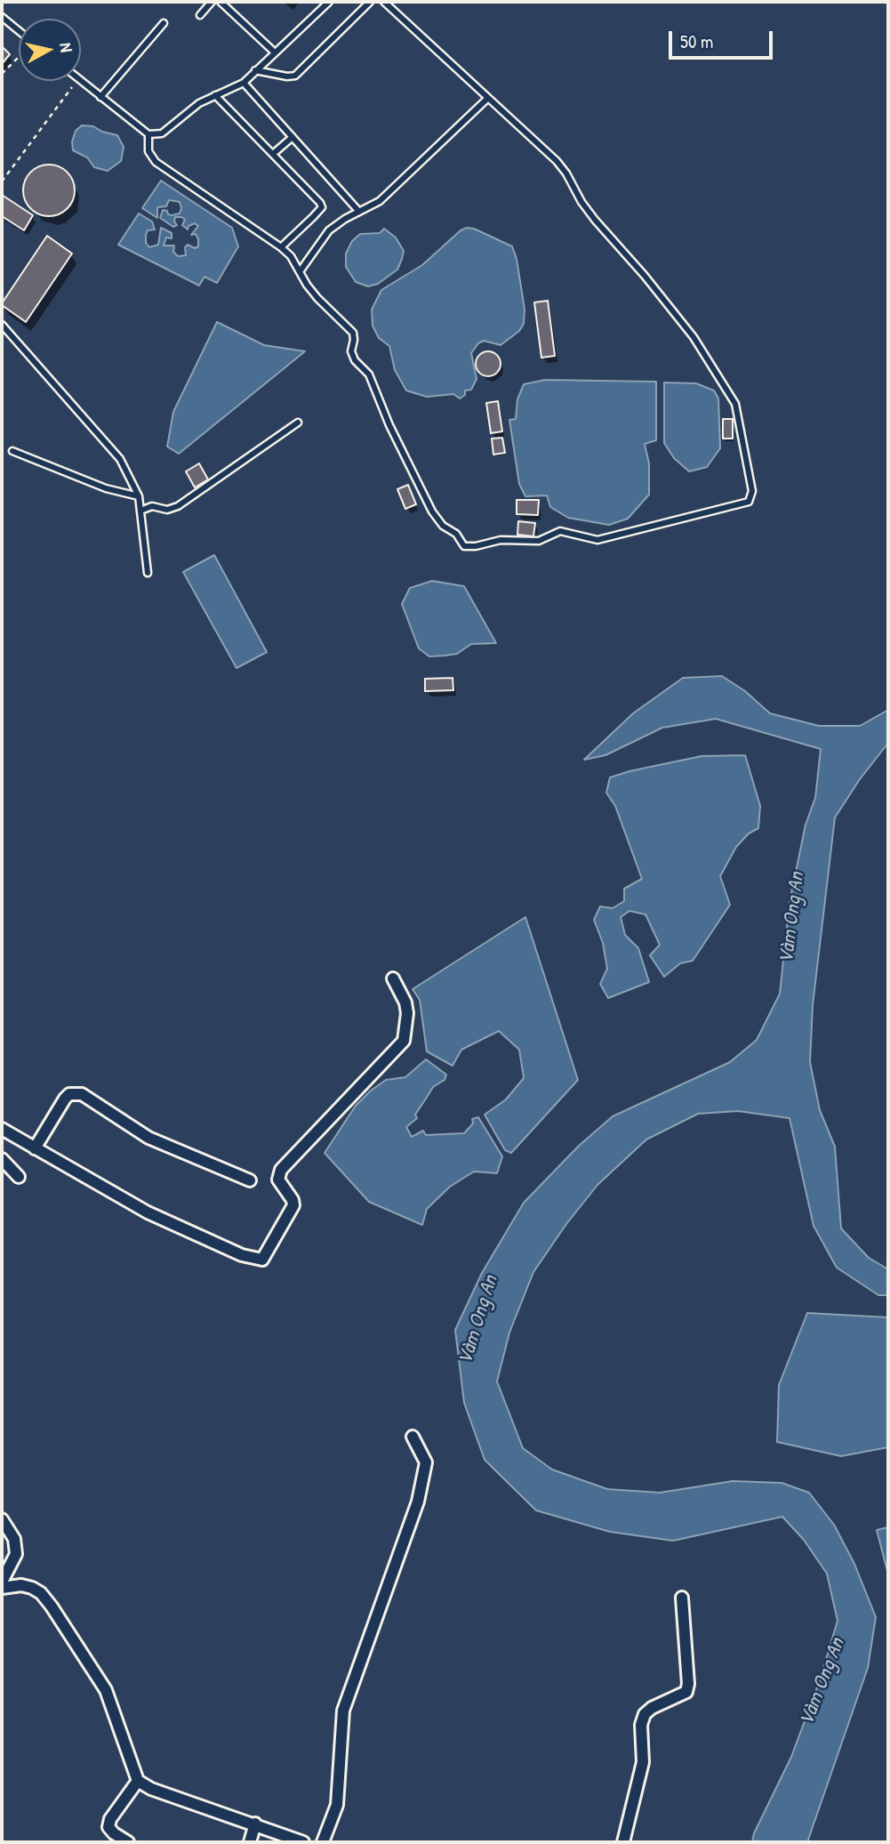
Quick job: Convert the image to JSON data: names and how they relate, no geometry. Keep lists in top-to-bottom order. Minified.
{"water":["Vàm Ong An"],"scale_bar":"50 m","north":"right"}
